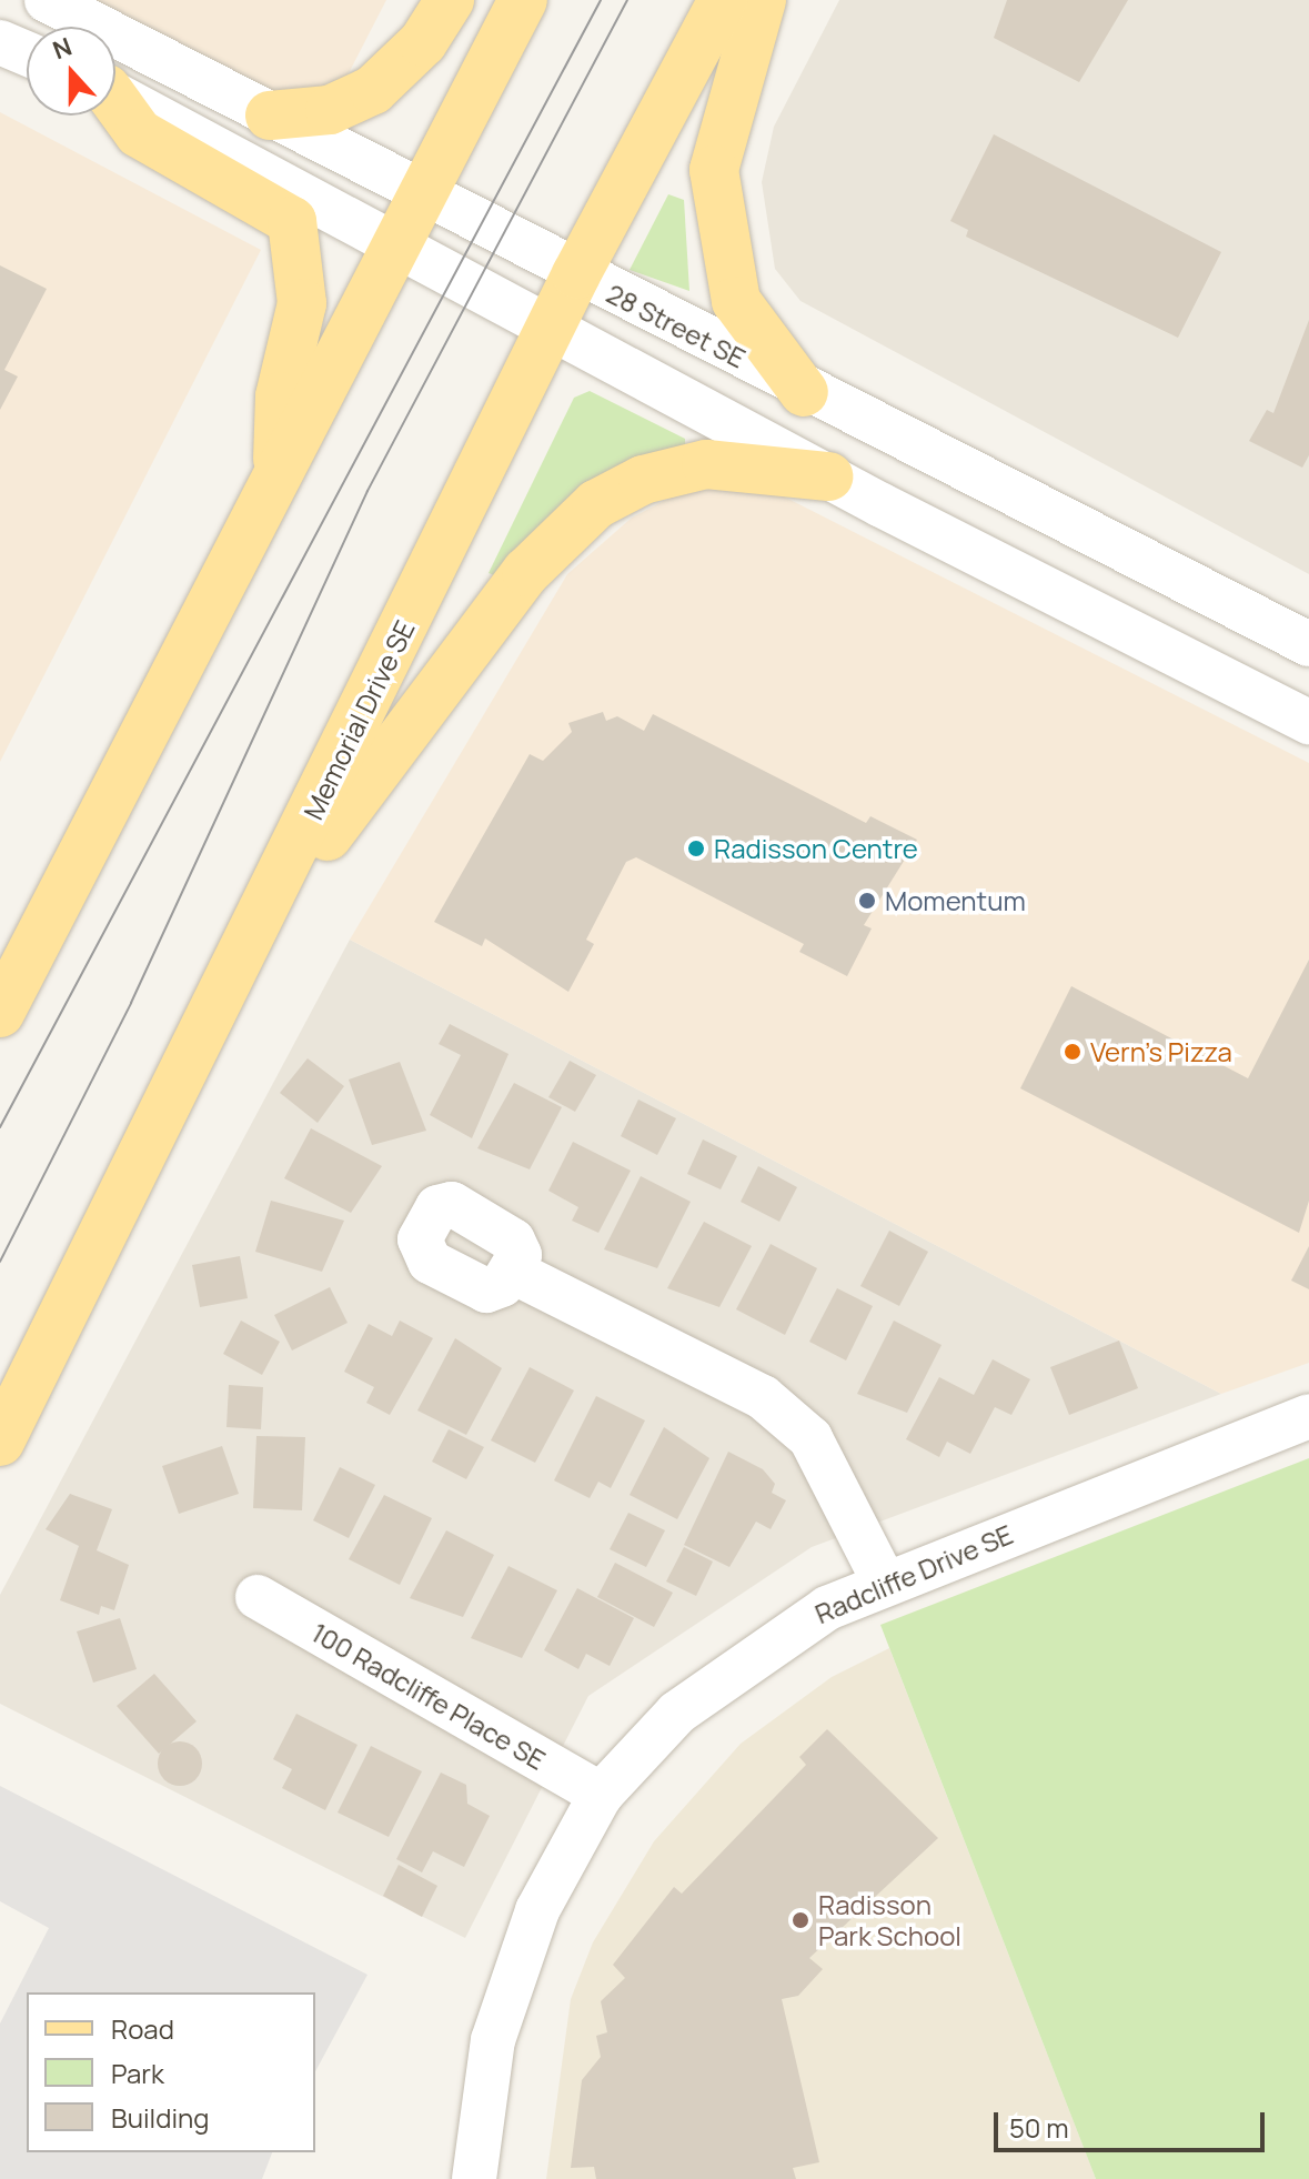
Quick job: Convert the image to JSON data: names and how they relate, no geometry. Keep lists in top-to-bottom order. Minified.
{"streets":{"main road":["Memorial Drive SE"],"street":["28 Street SE","Radcliffe Drive SE","100 Radcliffe Place SE"]},"crossings":[["28 Street SE","Memorial Drive SE"],["Radcliffe Drive SE","100 Radcliffe Place SE"]],"places":["Radisson Centre","Momentum","Vern's Pizza","Radisson Park School"],"legend":["Road","Park","Building"],"scale_bar":"50 m","north":"top"}
